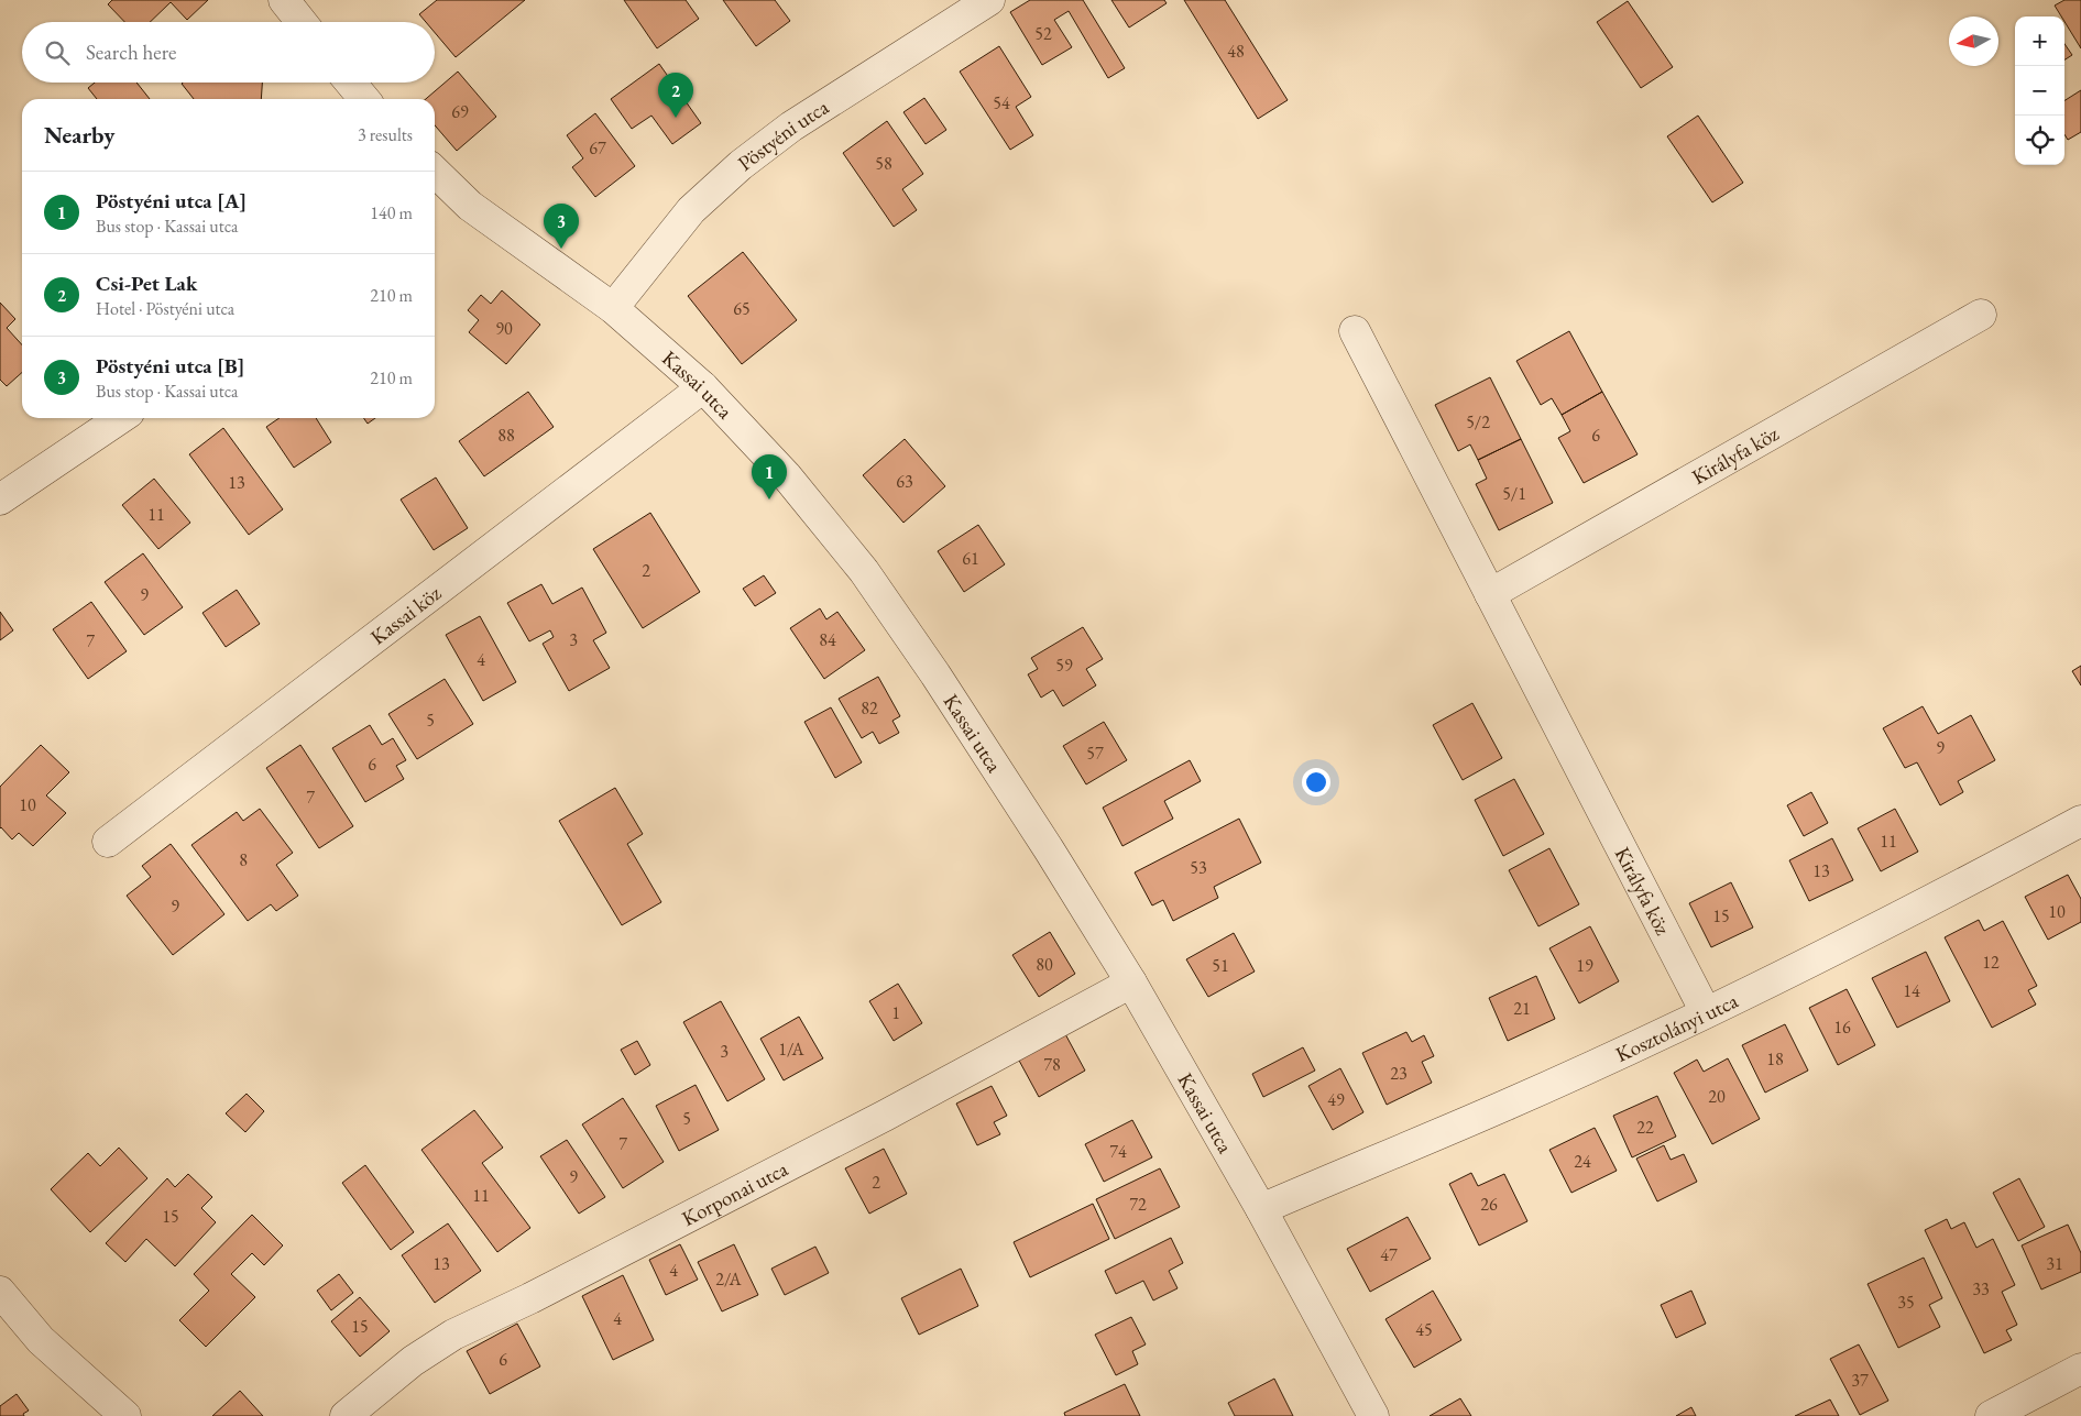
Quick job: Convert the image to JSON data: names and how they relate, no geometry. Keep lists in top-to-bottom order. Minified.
{"streets":{"street":["Pöstyéni utca","Kassai utca","Királyfa köz","Kassai köz","Kosztolányi utca","Korponai utca"]},"crossings":[["Pöstyéni utca","Kassai utca"],["Kassai utca","Kassai köz"],["Kassai utca","Kosztolányi utca"],["Kassai utca","Korponai utca"],["Királyfa köz","Kosztolányi utca"]],"house_numbers":["52","48","54","69","67","58","65","90","5/2","88","6","63","13","5/1","11","61","2","9","3","84","7","4","59","82","5","9","57","6","7","10","11","8","53","13","9","10","15","12","80","51","19","14","21","1","16","1/A","3","18","78","23","20","49","5","22","7","74","24","9","2","11","72","26","15","47","13","31","4","2/A","33","35","4","15","45","6","37"],"north":"left","page":{"map_buttons":["+","−"],"search":"Search here","pins":["2","3","1"],"heading":["Nearby","3 results"],"list":[{"mark":"1","name":"Pöstyéni utca [A]","note":"Bus stop · Kassai utca","value":"140 m"},{"mark":"2","name":"Csi-Pet Lak","note":"Hotel · Pöstyéni utca","value":"210 m"},{"mark":"3","name":"Pöstyéni utca [B]","note":"Bus stop · Kassai utca","value":"210 m"}]}}
